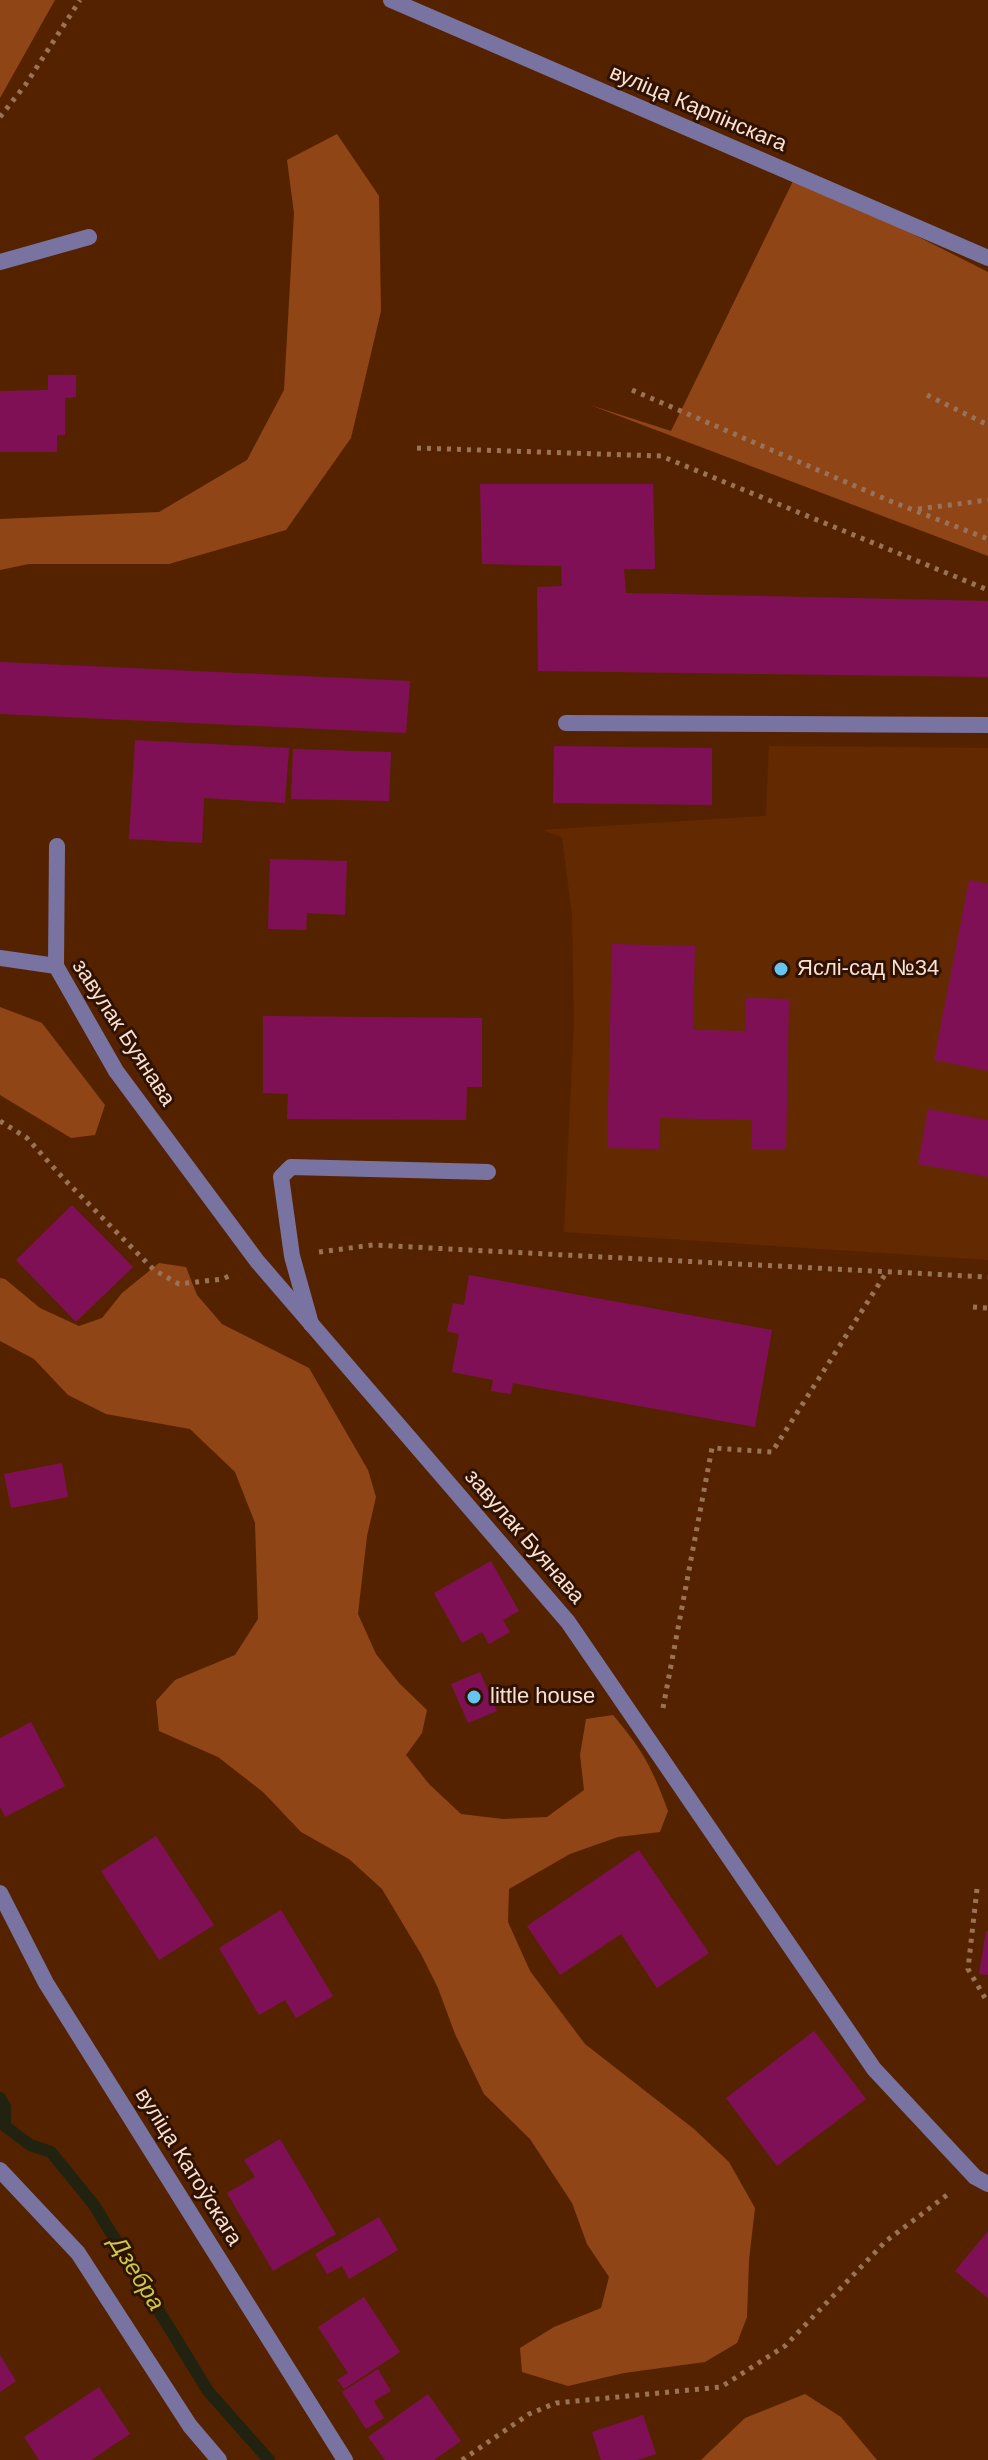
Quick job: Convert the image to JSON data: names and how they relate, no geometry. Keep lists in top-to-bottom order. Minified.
{"streets":{"street":["вуліца Карпінскага","завулак Буянава","вуліца Катоўскага"]},"water":["Дзебра"],"places":["Яслі-сад №34","little house"]}
